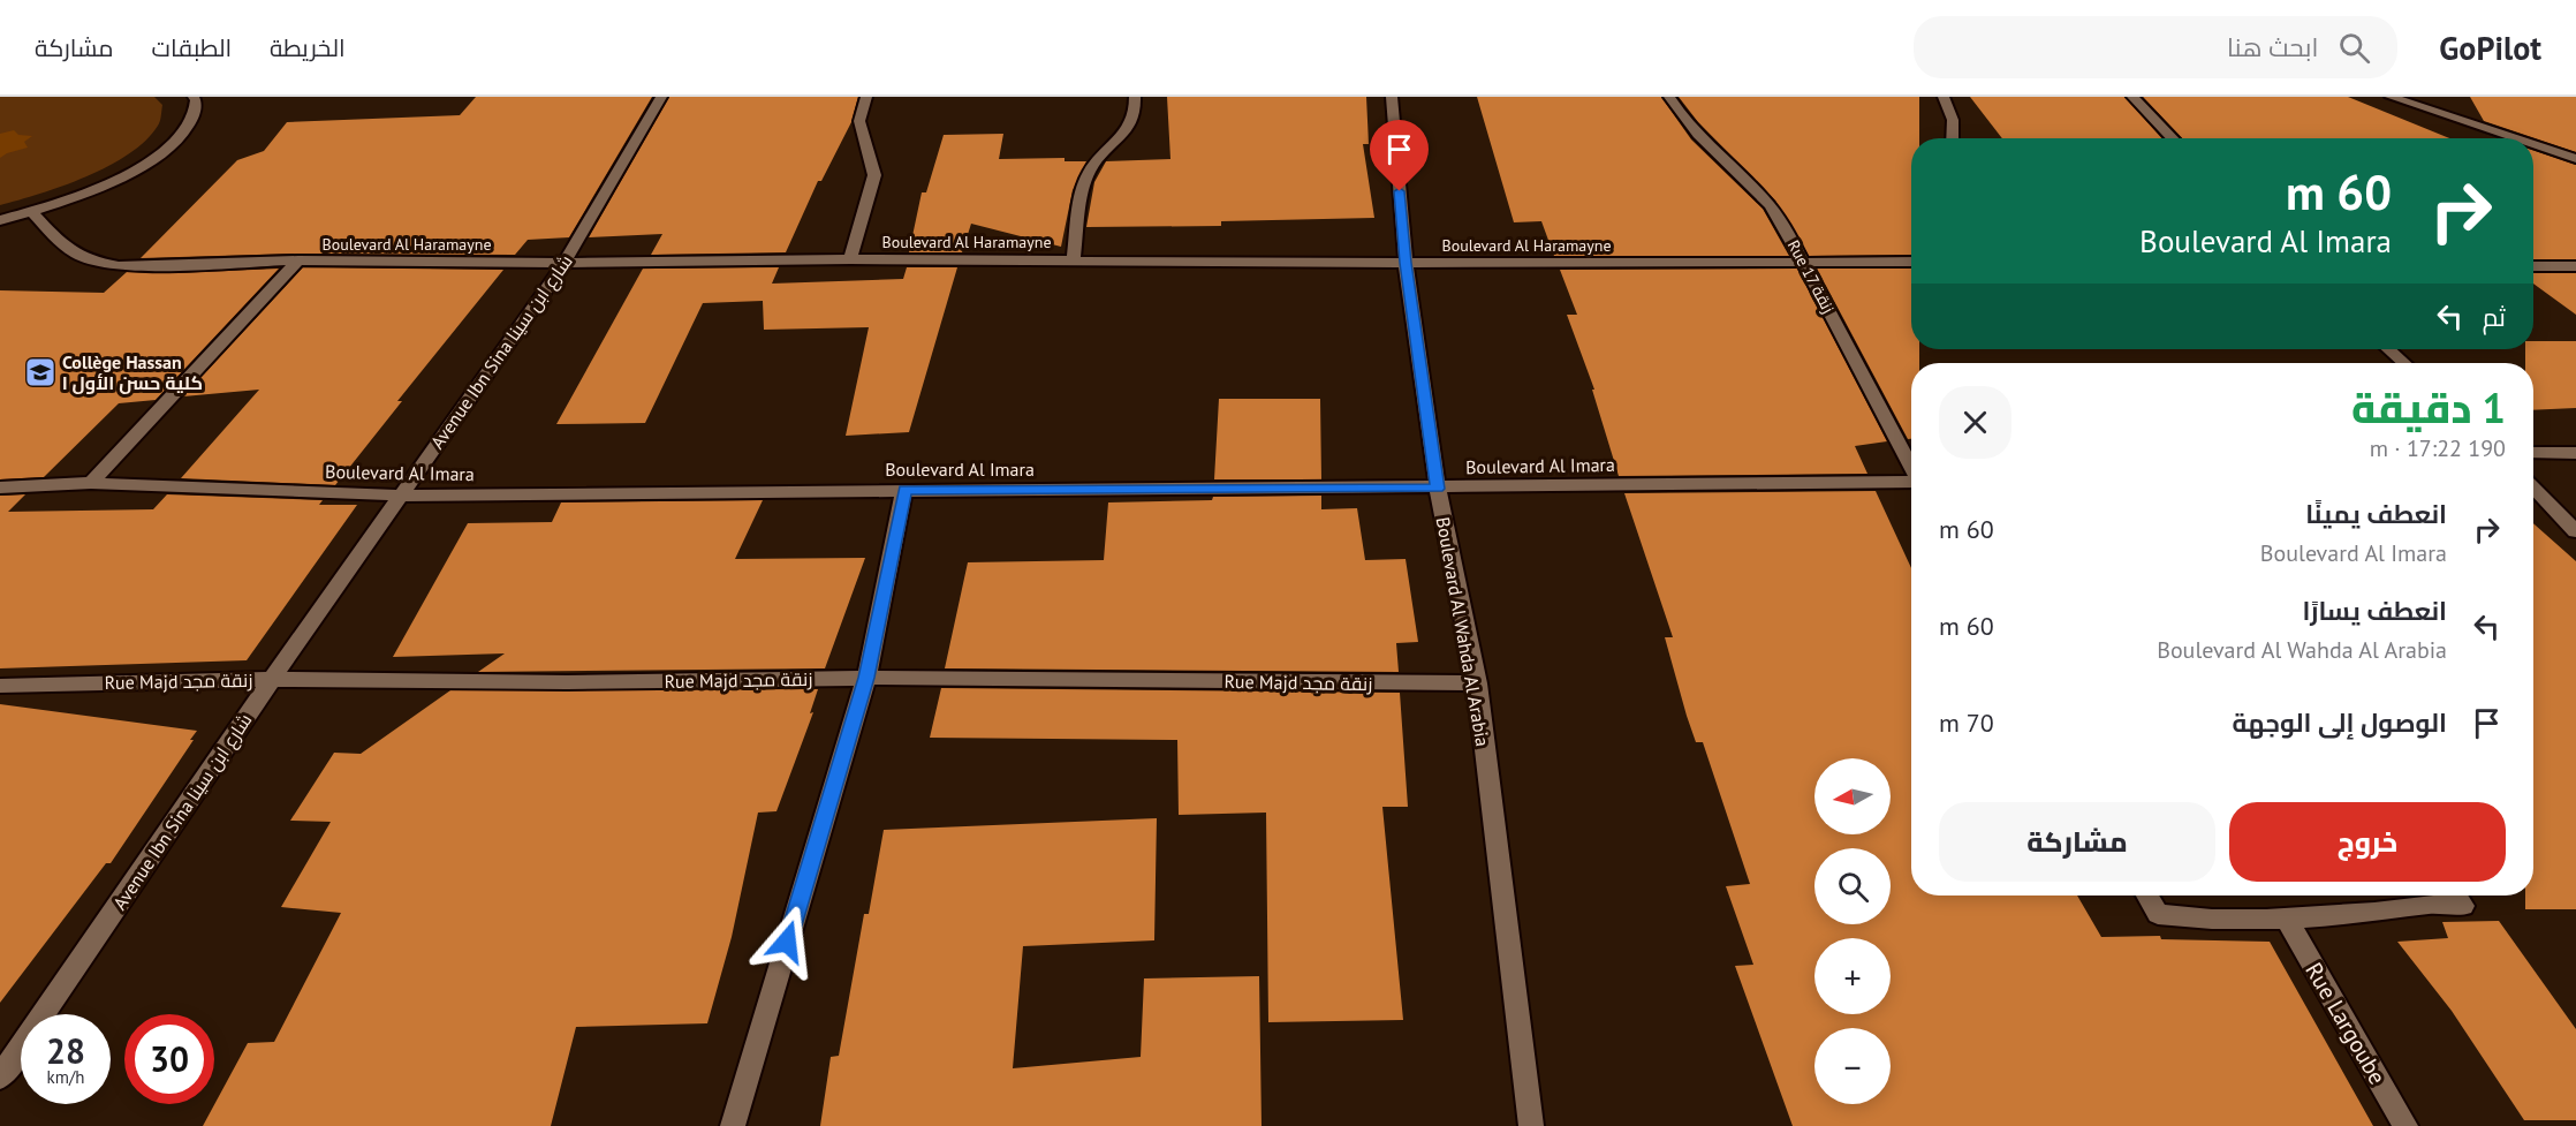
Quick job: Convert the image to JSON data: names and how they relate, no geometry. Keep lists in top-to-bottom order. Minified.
{"streets":{"street":["Boulevard Al Haramayne","Rue 17 زنقة","Avenue Ibn Sina شارع ابن سينا","Boulevard Al Imara","Boulevard Al Wahda Al Arabia","Rue Majd زنقة مجد","Rue Largoube"]},"crossings":[["Boulevard Al Haramayne","Rue 17 زنقة"],["Boulevard Al Haramayne","Avenue Ibn Sina شارع ابن سينا"],["Boulevard Al Haramayne","Boulevard Al Wahda Al Arabia"],["Avenue Ibn Sina شارع ابن سينا","Boulevard Al Imara"],["Avenue Ibn Sina شارع ابن سينا","Rue Majd زنقة مجد"],["Boulevard Al Imara","Boulevard Al Wahda Al Arabia"],["Boulevard Al Wahda Al Arabia","Rue Majd زنقة مجد"]],"places":{"school or university":["Collège Hassan I كلية حسن الأول"]},"north":"left","page":{"header":"GoPilot","search":"ابحث هنا","nav":["الخريطة","الطبقات","مشاركة"],"turn":["60 m","Boulevard Al Imara"],"then":"ثم","heading":["1 دقيقة","190 m · 17:22"],"list":[{"name":"انعطف يمينًا","note":"Boulevard Al Imara","value":"60 m"},{"name":"انعطف يسارًا","note":"Boulevard Al Wahda Al Arabia","value":"60 m"},{"name":"الوصول إلى الوجهة","value":"70 m"}],"map_buttons":["+","−"],"buttons":["خروج","مشاركة"],"speed":"28 km/h","limit":"30"}}
